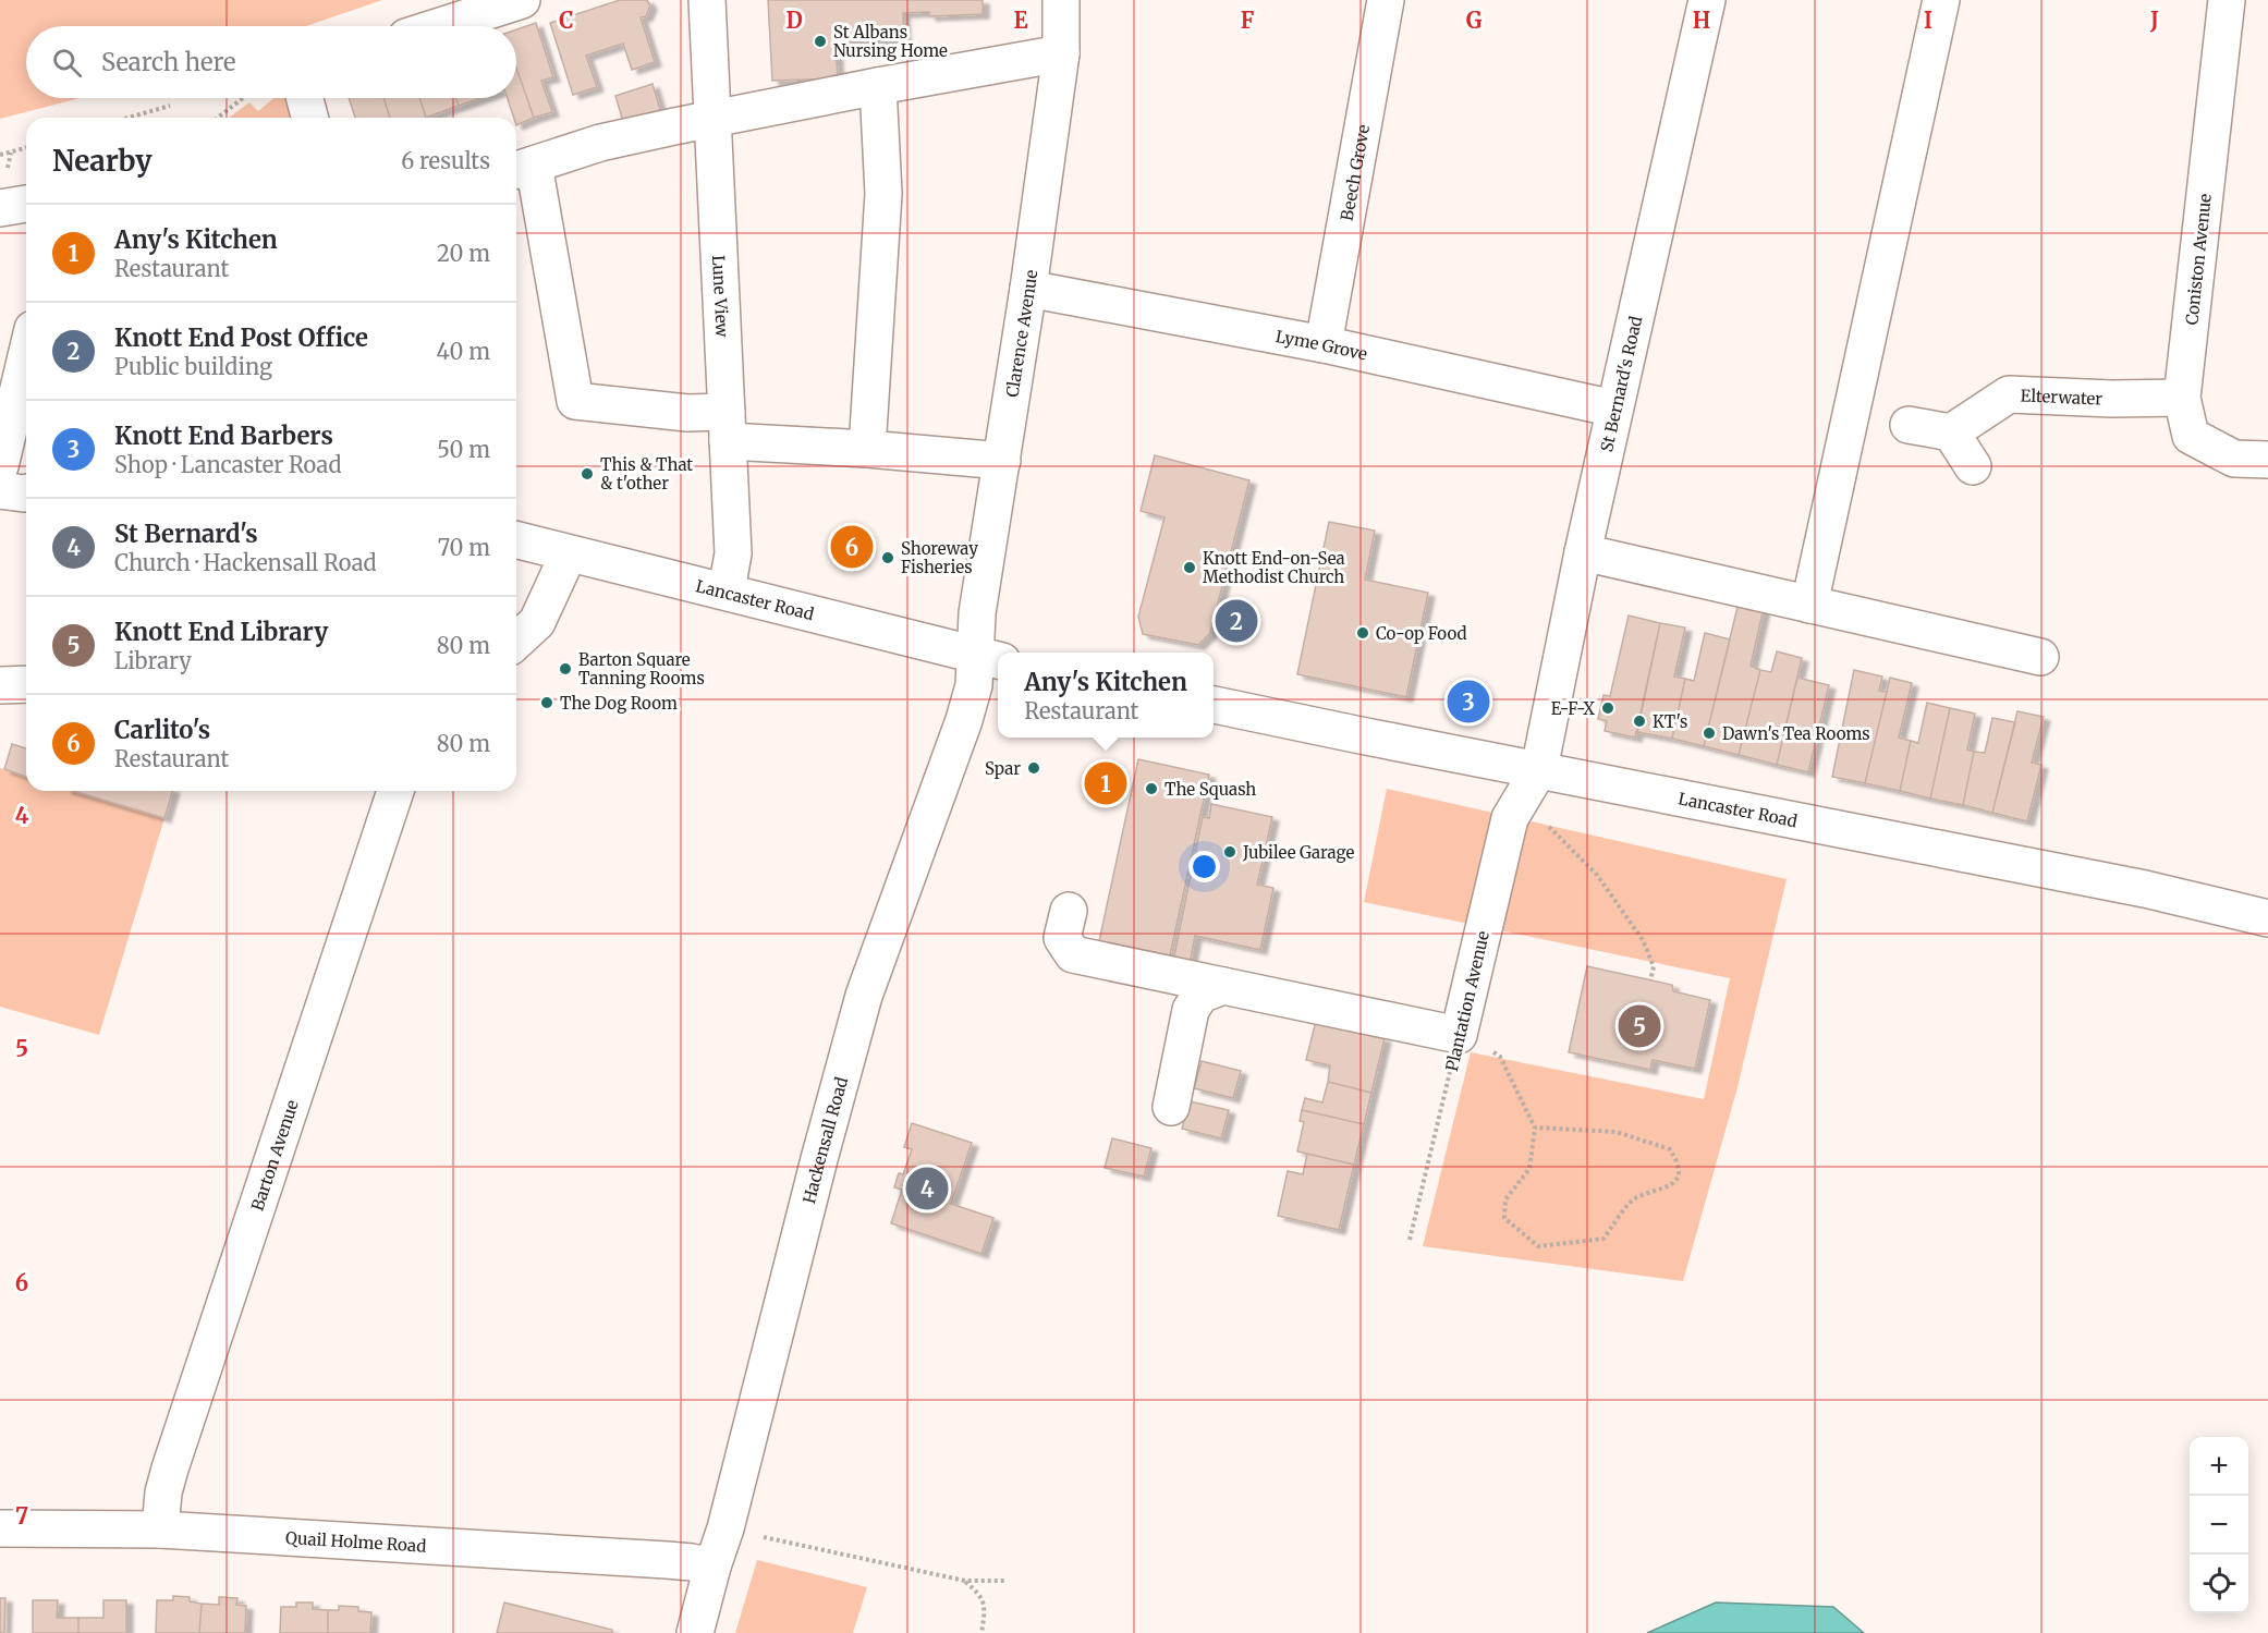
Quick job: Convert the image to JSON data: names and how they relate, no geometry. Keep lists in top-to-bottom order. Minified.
{"streets":{"street":["Beech Grove","Coniston Avenue","Lune View","Clarence Avenue","Lyme Grove","St Bernard's Road","Elterwater","Lancaster Road","Plantation Avenue","Hackensall Road","Barton Avenue","Quail Holme Road"]},"crossings":[["Beech Grove","Lyme Grove"],["Coniston Avenue","Elterwater"],["Lune View","Lancaster Road"],["Clarence Avenue","Lyme Grove"],["Clarence Avenue","Lancaster Road"],["Clarence Avenue","Hackensall Road"],["Lyme Grove","St Bernard's Road"],["St Bernard's Road","Lancaster Road"],["St Bernard's Road","Plantation Avenue"],["Lancaster Road","Plantation Avenue"],["Lancaster Road","Hackensall Road"],["Hackensall Road","Quail Holme Road"],["Barton Avenue","Quail Holme Road"]],"places":["St Albans Nursing Home","This & That & t'other","Shoreway Fisheries","Knott End-on-Sea Methodist Church","Co-op Food","Barton Square Tanning Rooms","The Dog Room","E-F-X","KT's","Dawn's Tea Rooms","Spar","The Squash","Jubilee Garage"],"page":{"search":"Search here","heading":["Nearby","6 results"],"list":[{"mark":"1","name":"Any's Kitchen","note":"Restaurant","value":"20 m"},{"mark":"2","name":"Knott End Post Office","note":"Public building","value":"40 m"},{"mark":"3","name":"Knott End Barbers","note":"Shop · Lancaster Road","value":"50 m"},{"mark":"4","name":"St Bernard's","note":"Church · Hackensall Road","value":"70 m"},{"mark":"5","name":"Knott End Library","note":"Library","value":"80 m"},{"mark":"6","name":"Carlito's","note":"Restaurant","value":"80 m"}],"pins":["6","2","3","1","5","4"],"popup":["Any's Kitchen","Restaurant"],"map_buttons":["+","−"]},"grid":{"columns":["C","D","E","F","G","H","I","J"],"rows":["4","5","6","7"]}}
